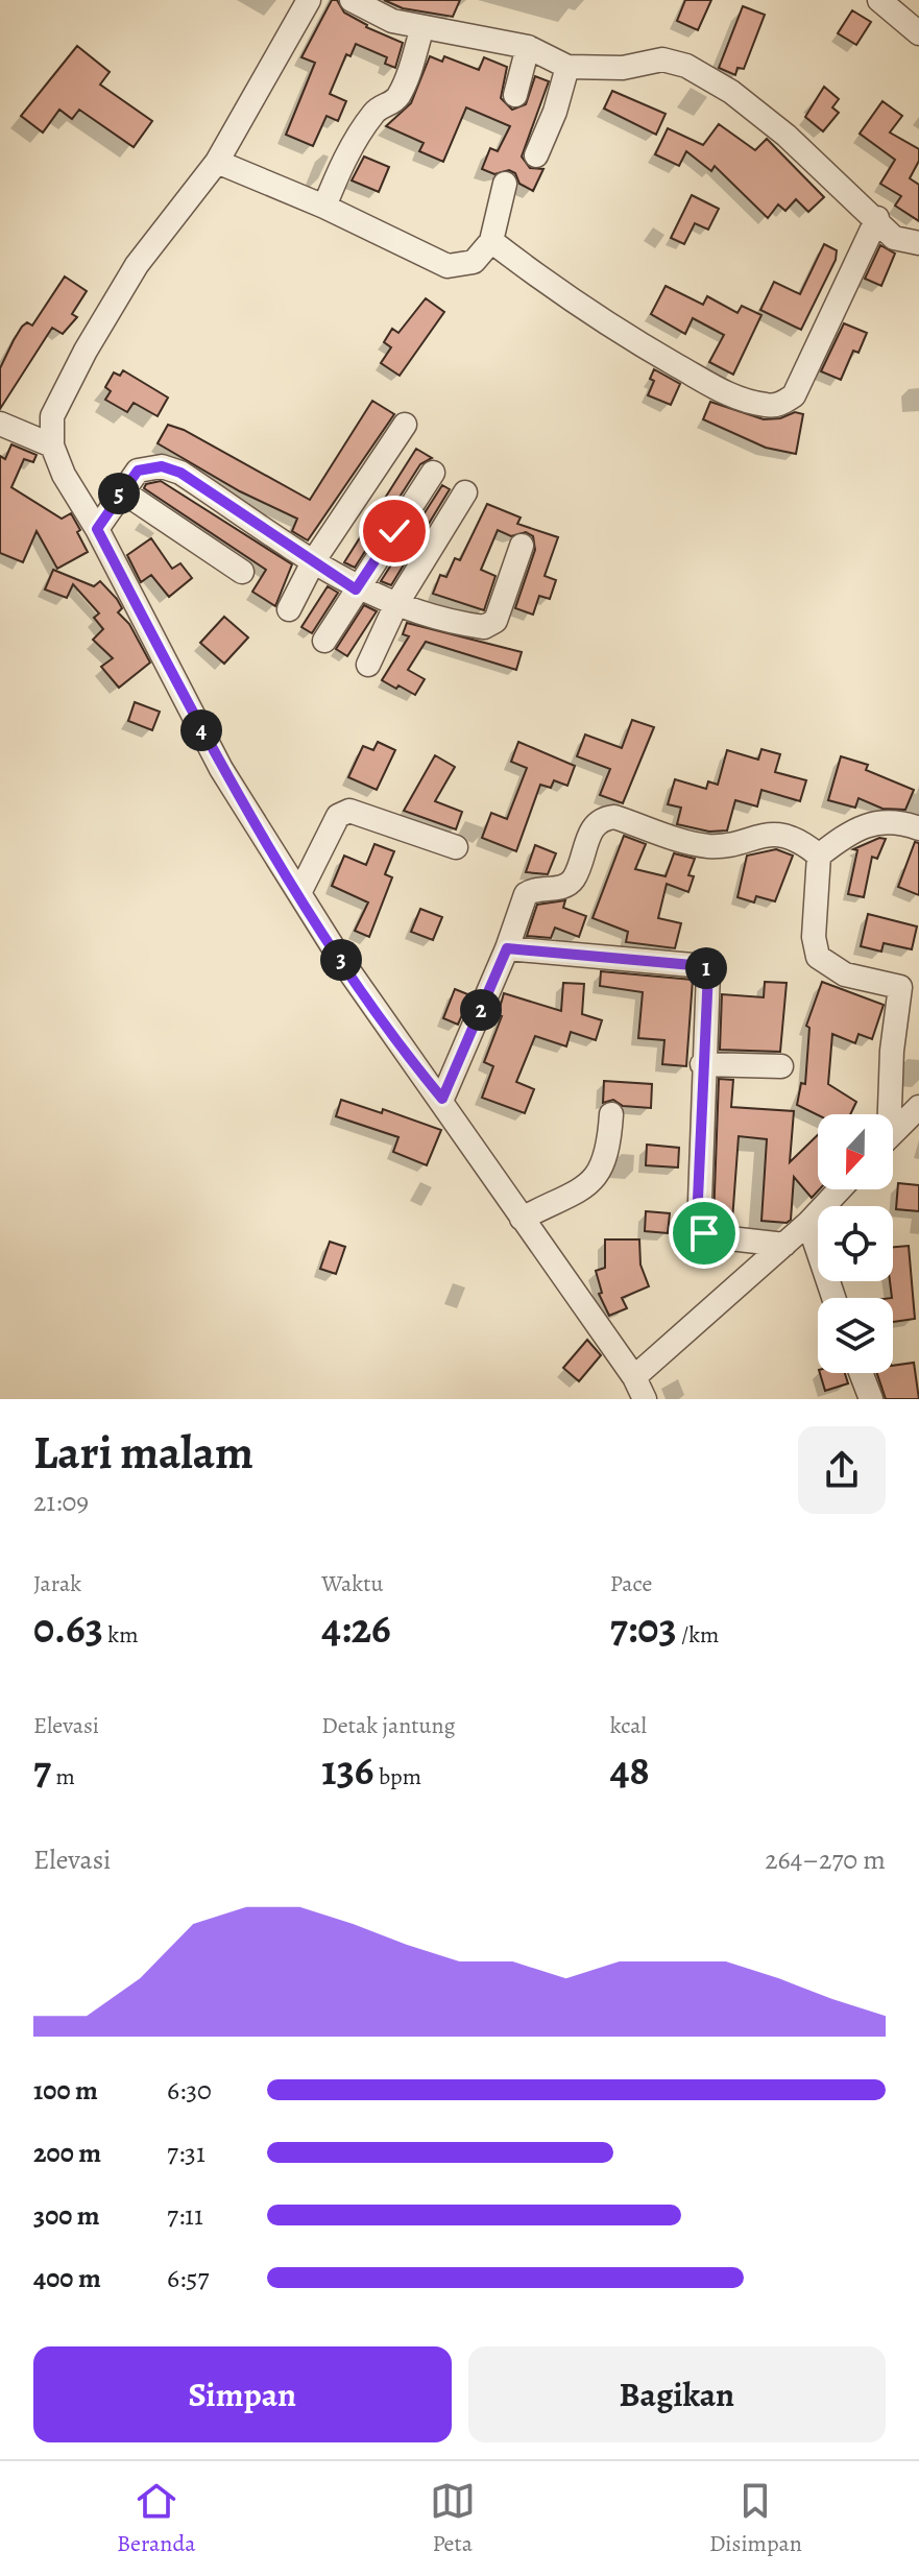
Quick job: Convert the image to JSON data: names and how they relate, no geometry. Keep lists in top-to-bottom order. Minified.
{"north":"bottom","page":{"pins":["5","4","3","1","2"],"heading":["Lari malam","21:09"],"stats":[["Jarak","0.63 km"],["Waktu","4:26"],["Pace","7:03 /km"],["Elevasi","7 m"],["Detak jantung","136 bpm"],["kcal","48"]],"chart":["Elevasi","264–270 m"],"list":[{"name":"100 m","note":"6:30"},{"name":"200 m","note":"7:31"},{"name":"300 m","note":"7:11"},{"name":"400 m","note":"6:57"}],"buttons":["Simpan","Bagikan"],"tabs":["Beranda","Peta","Disimpan"]}}
